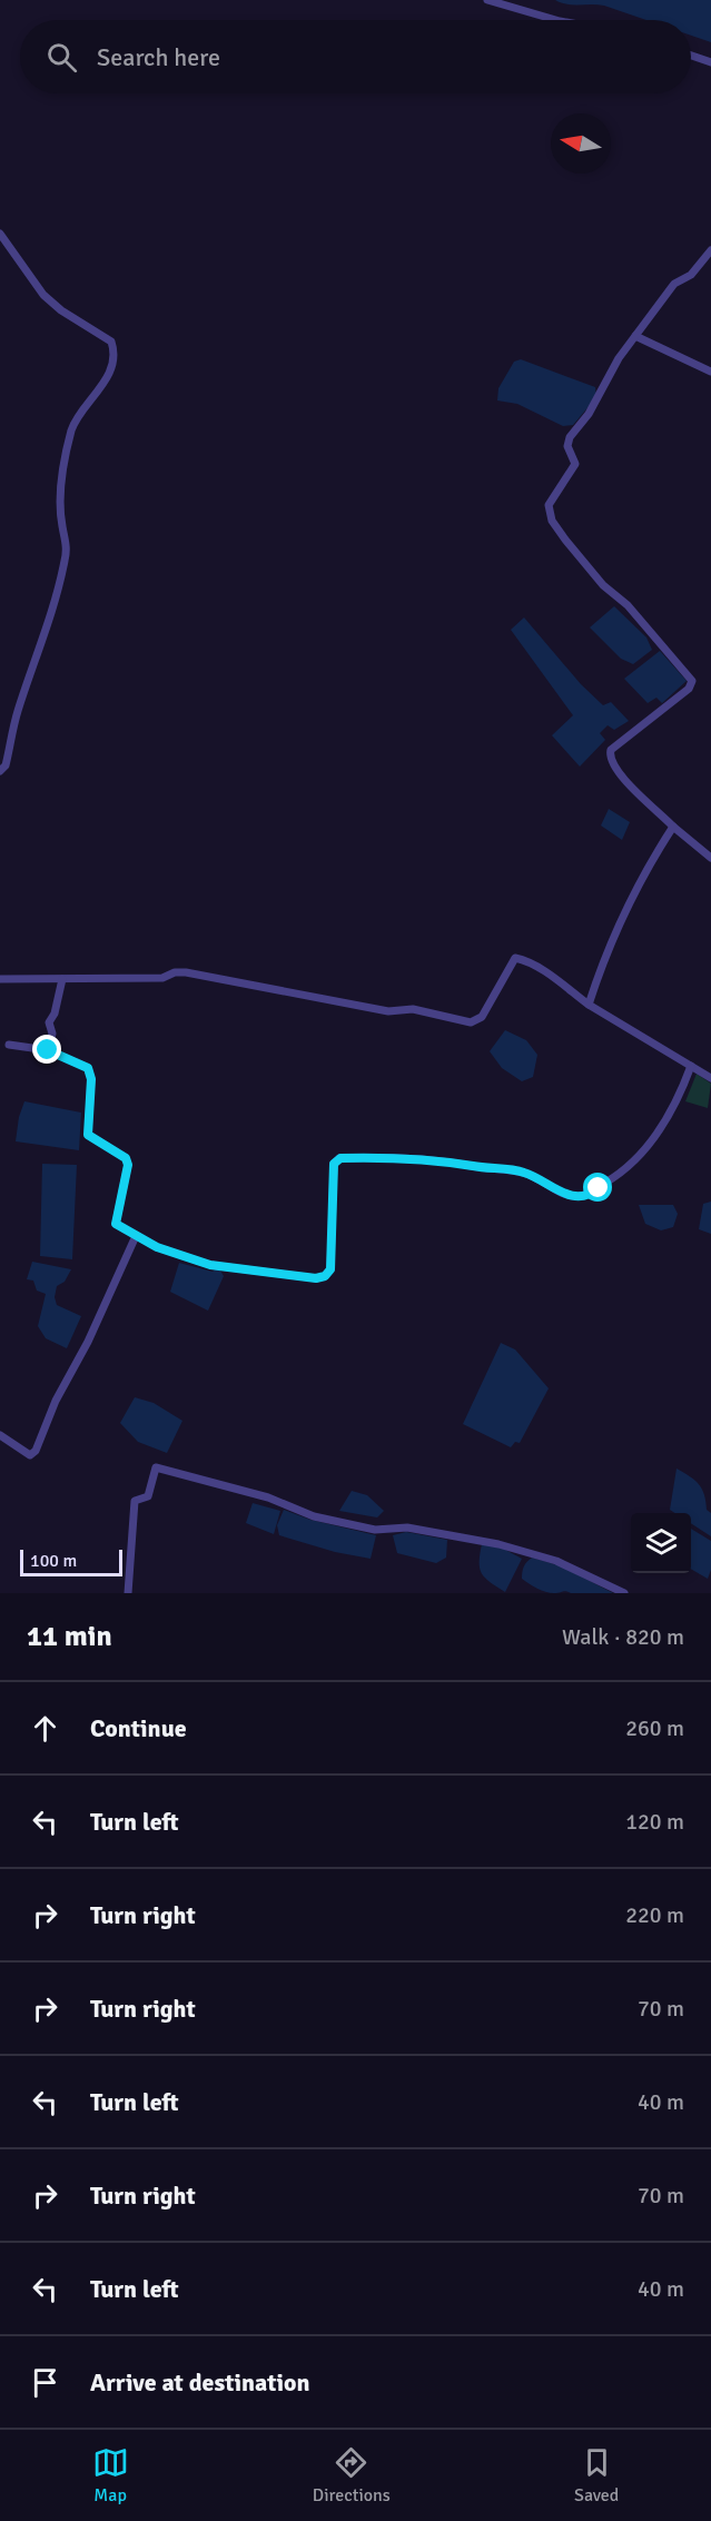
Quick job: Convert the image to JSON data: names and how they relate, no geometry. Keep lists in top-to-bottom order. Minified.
{"scale_bar":"100 m","north":"left","page":{"search":"Search here","scale":"100 m","heading":["11 min","Walk · 820 m"],"list":[["Continue","260 m"],["Turn left","120 m"],["Turn right","220 m"],["Turn right","70 m"],["Turn left","40 m"],["Turn right","70 m"],["Turn left","40 m"],"Arrive at destination"],"nav":["Map","Directions","Saved"]}}
